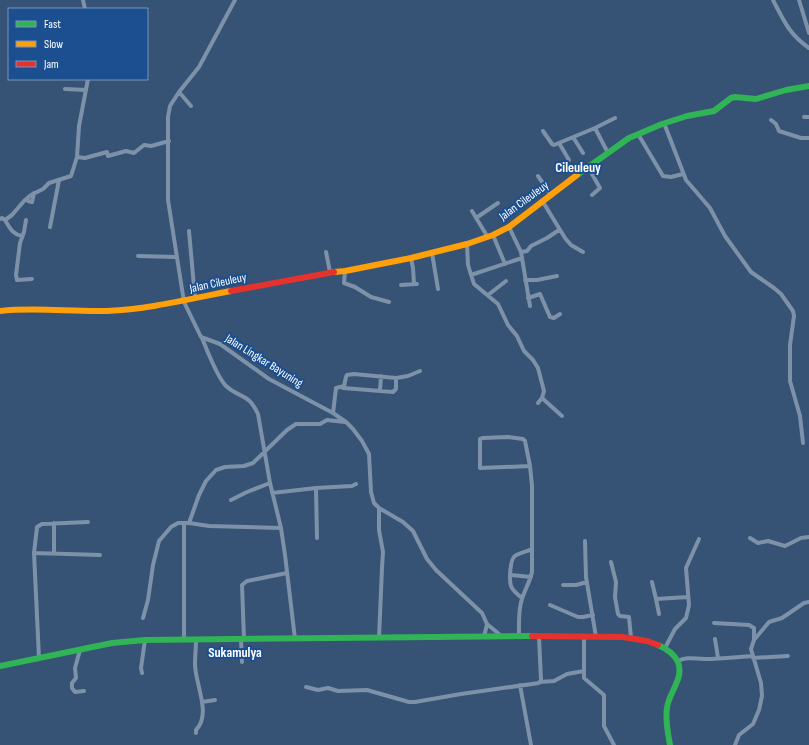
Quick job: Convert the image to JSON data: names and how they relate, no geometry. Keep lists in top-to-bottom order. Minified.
{"streets":{"main road":["Jalan Cileuleuy"],"street":["Jalan Lingkar Bayuning"]},"districts":["Cileuleuy","Sukamulya"],"legend":["Fast","Slow","Jam"]}
